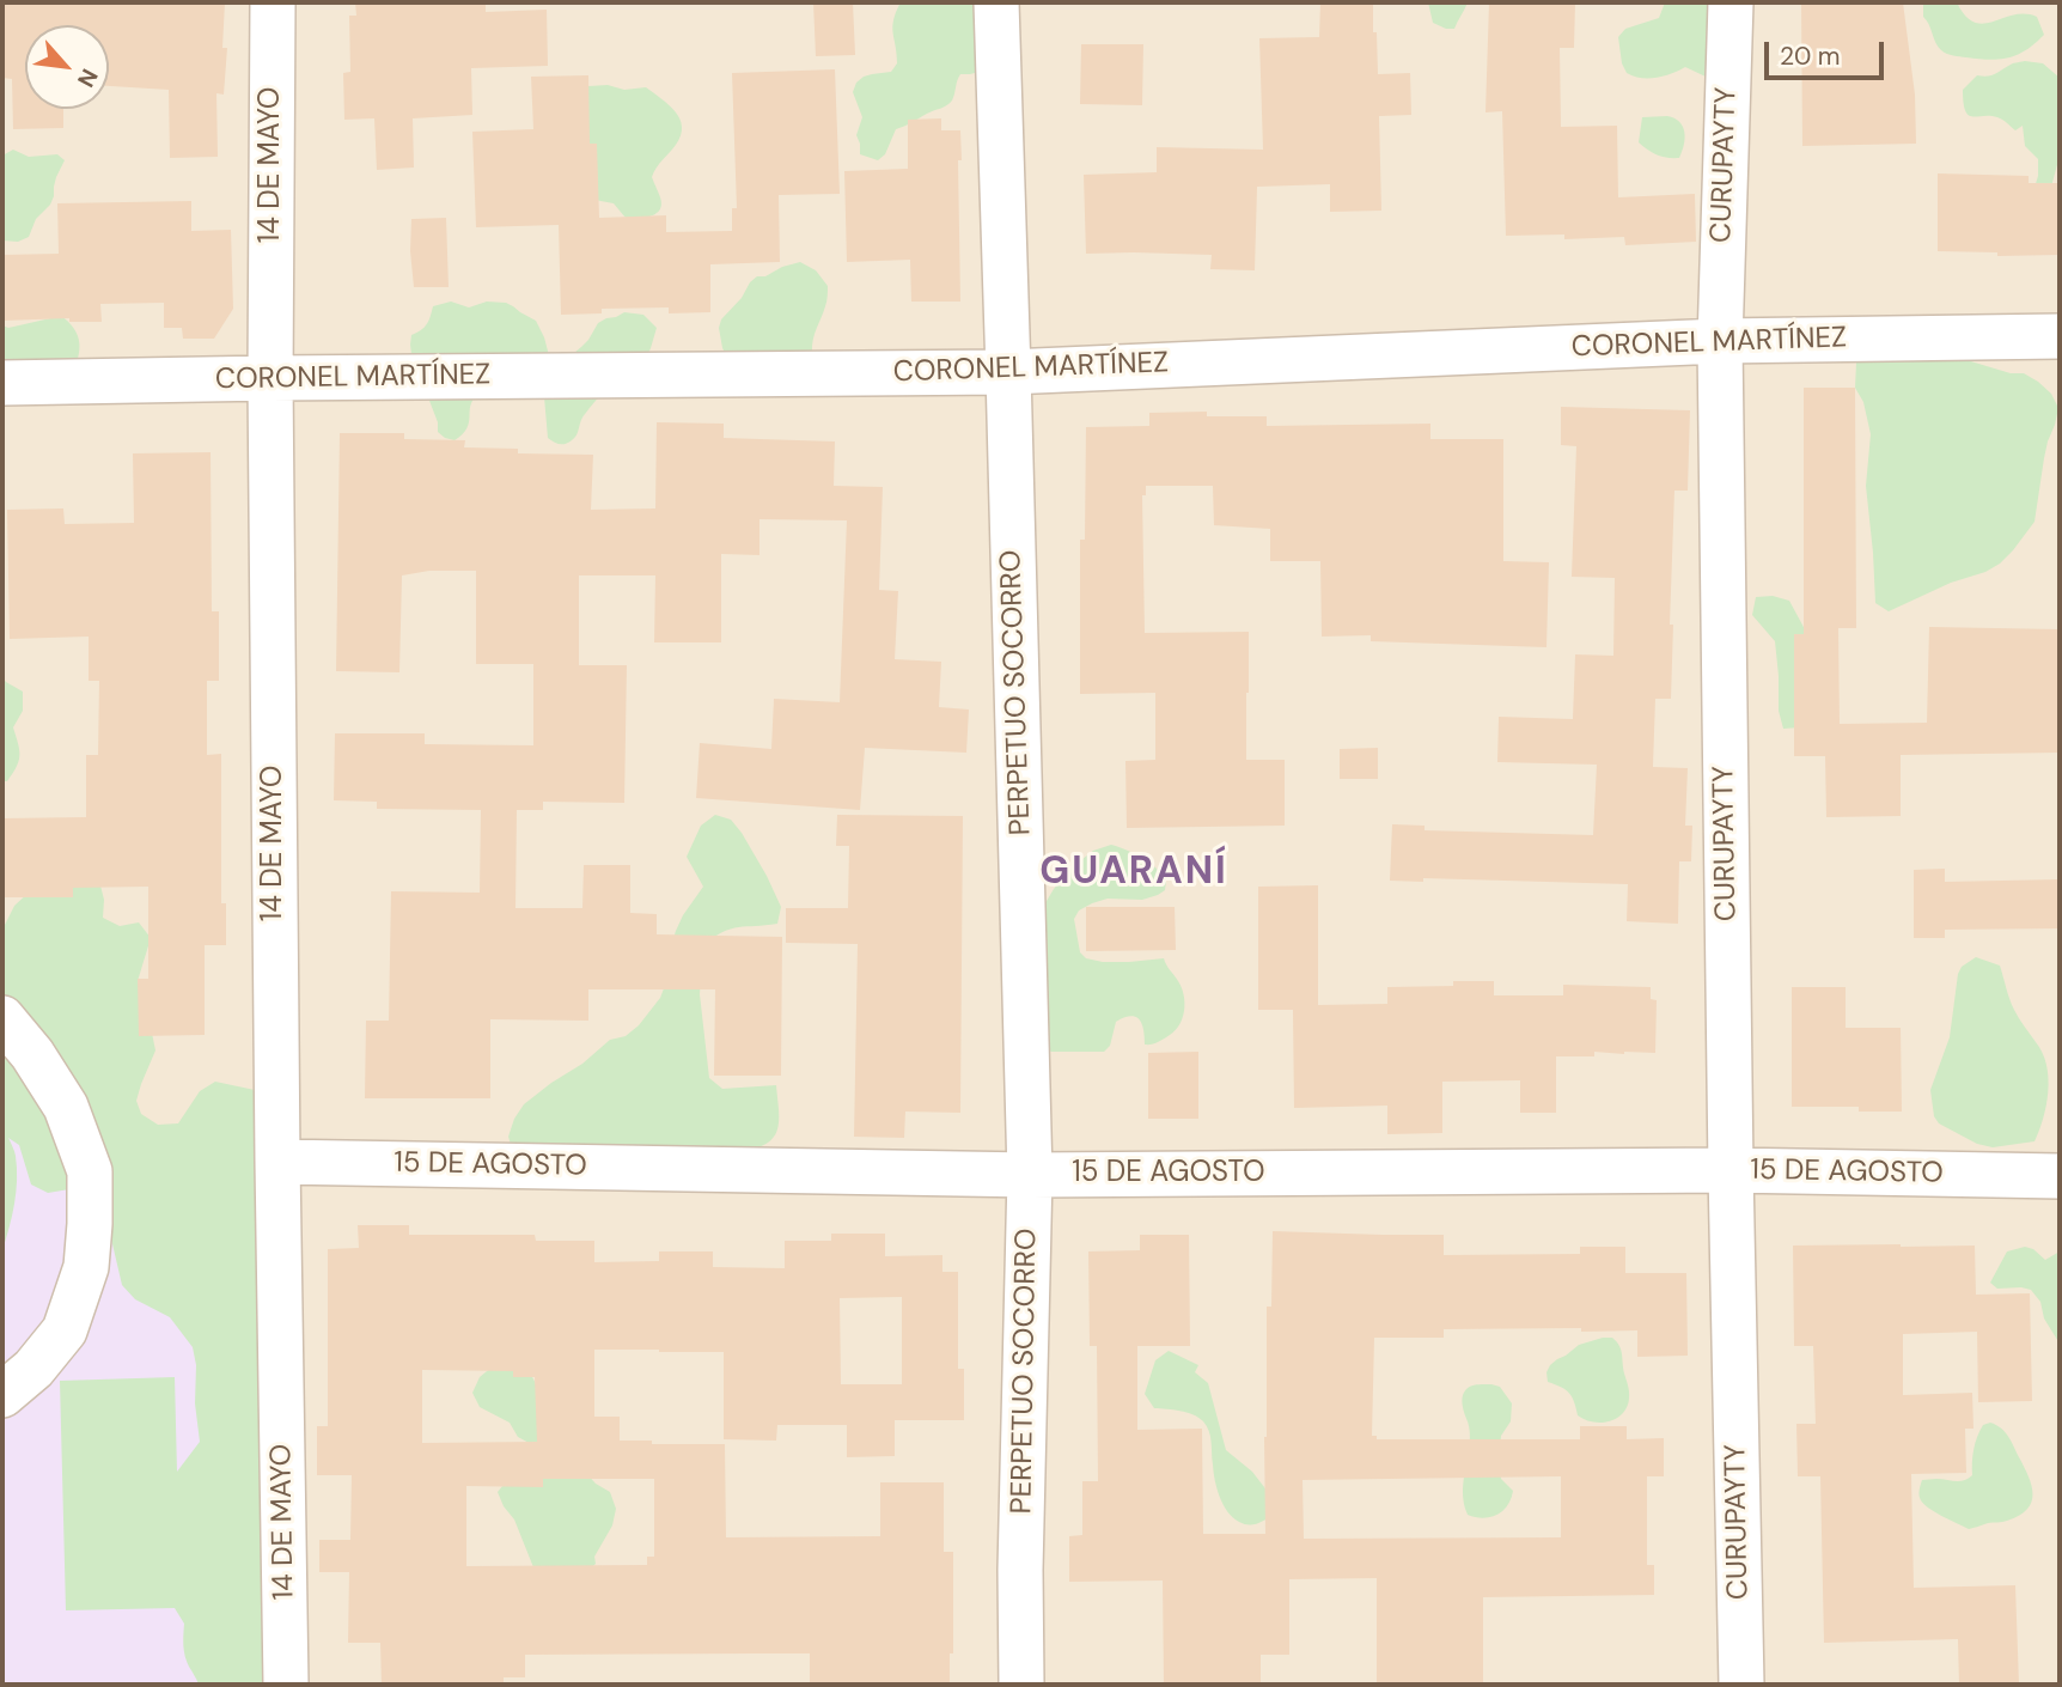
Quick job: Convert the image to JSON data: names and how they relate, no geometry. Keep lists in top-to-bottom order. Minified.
{"streets":{"street":["14 DE MAYO","CURUPAYTY","CORONEL MARTÍNEZ","PERPETUO SOCORRO","15 DE AGOSTO"]},"crossings":[["14 DE MAYO","CORONEL MARTÍNEZ"],["14 DE MAYO","15 DE AGOSTO"],["CURUPAYTY","CORONEL MARTÍNEZ"],["CURUPAYTY","15 DE AGOSTO"],["CORONEL MARTÍNEZ","PERPETUO SOCORRO"],["PERPETUO SOCORRO","15 DE AGOSTO"]],"districts":["GUARANÍ"],"scale_bar":"20 m","north":"bottom right"}
